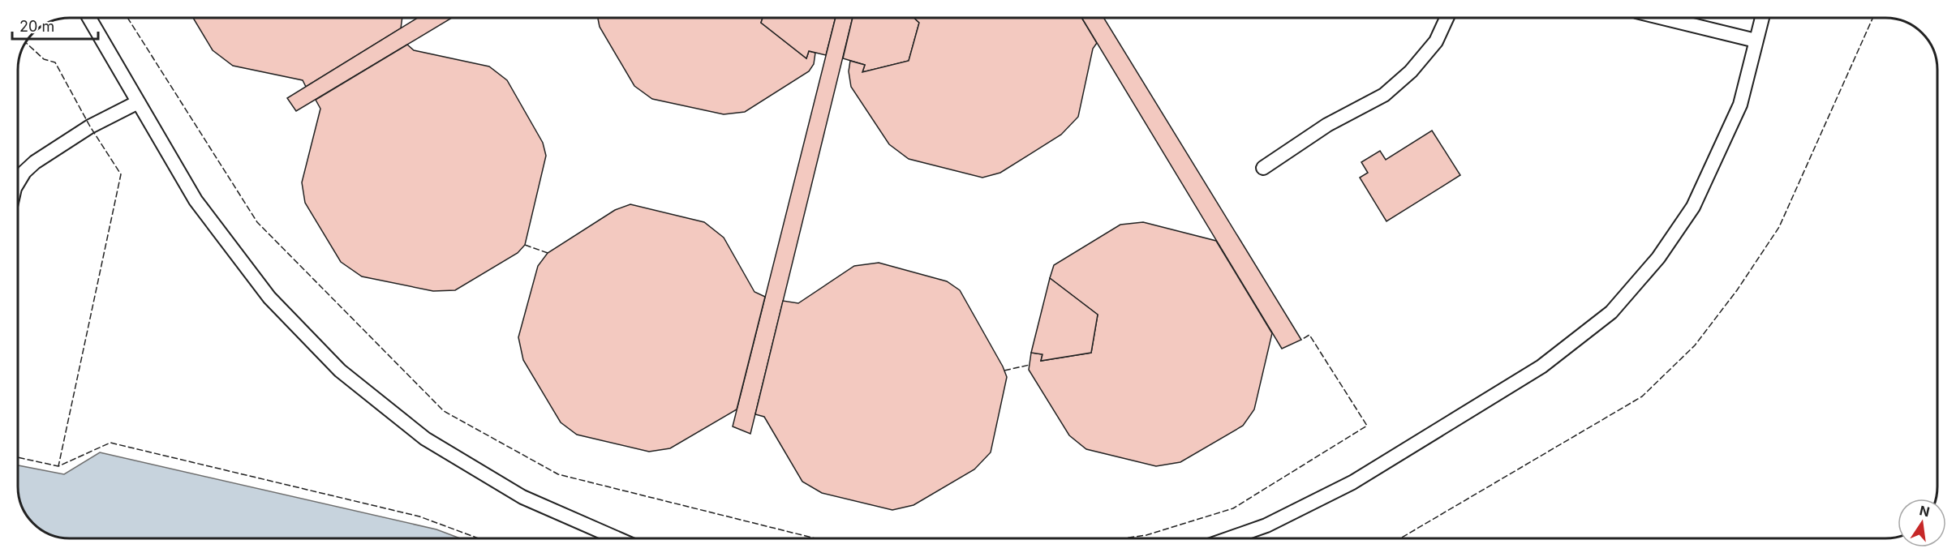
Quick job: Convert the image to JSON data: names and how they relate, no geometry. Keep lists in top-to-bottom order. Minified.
{"scale_bar":"20 m","north":"top"}
